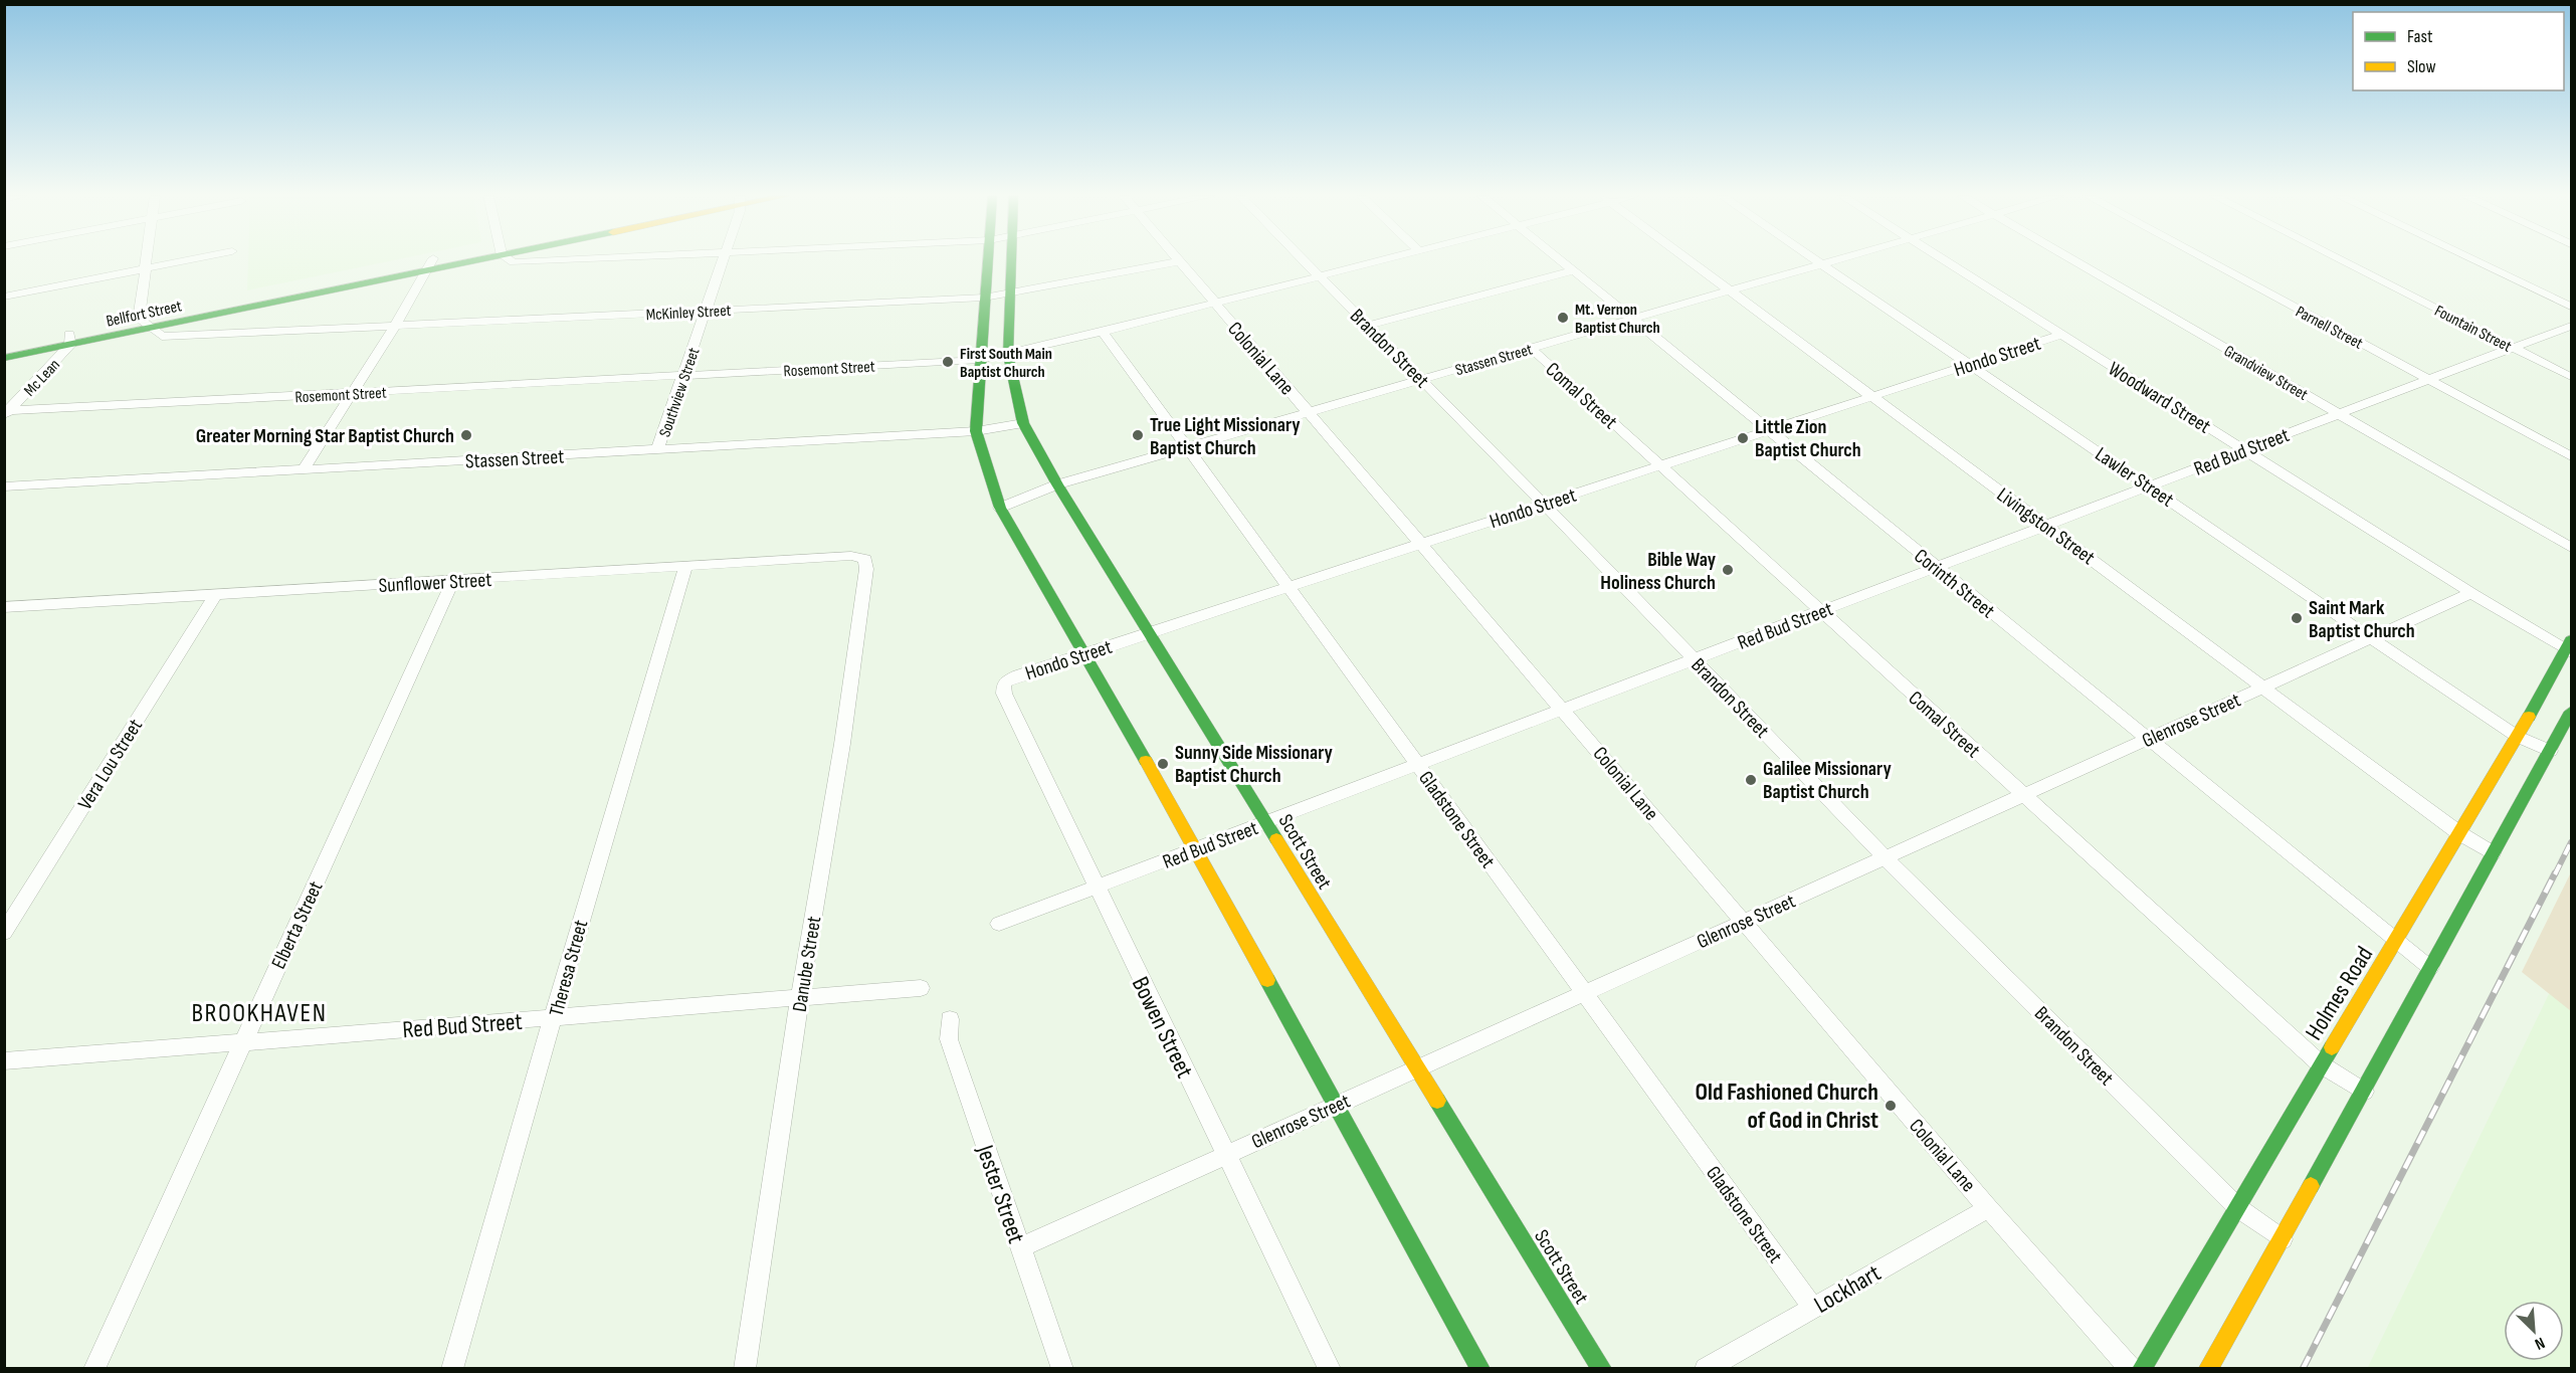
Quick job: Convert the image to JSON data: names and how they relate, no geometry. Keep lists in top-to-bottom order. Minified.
{"streets":{"main road":["Bellfort Street","Scott Street","Holmes Road"],"street":["McKinley Street","Parnell Street","Fountain Street","Brandon Street","Hondo Street","Colonial Lane","Stassen Street","Rosemont Street","Grandview Street","Mc Lean","Southview Street","Comal Street","Woodward Street","Red Bud Street","Lawler Street","Livingston Street","Sunflower Street","Corinth Street","Glenrose Street","Vera Lou Street","Gladstone Street","Elberta Street","Danube Street","Theresa Street","Bowen Street","Jester Street","Lockhart"]},"crossings":[["McKinley Street","Bellfort Street"],["McKinley Street","Colonial Lane"],["McKinley Street","Southview Street"],["McKinley Street","Scott Street"],["Bellfort Street","Mc Lean"],["Parnell Street","Red Bud Street"],["Fountain Street","Red Bud Street"],["Brandon Street","Hondo Street"],["Brandon Street","Stassen Street"],["Brandon Street","Rosemont Street"],["Brandon Street","Red Bud Street"],["Brandon Street","Glenrose Street"],["Brandon Street","Holmes Road"],["Hondo Street","Colonial Lane"],["Hondo Street","Comal Street"],["Hondo Street","Woodward Street"],["Hondo Street","Lawler Street"],["Hondo Street","Livingston Street"],["Hondo Street","Corinth Street"],["Hondo Street","Gladstone Street"],["Hondo Street","Scott Street"],["Hondo Street","Bowen Street"],["Colonial Lane","Stassen Street"],["Colonial Lane","Rosemont Street"],["Colonial Lane","Red Bud Street"],["Colonial Lane","Glenrose Street"],["Colonial Lane","Lockhart"],["Stassen Street","Southview Street"],["Stassen Street","Comal Street"],["Stassen Street","Lawler Street"],["Stassen Street","Livingston Street"],["Stassen Street","Corinth Street"],["Stassen Street","Gladstone Street"],["Stassen Street","Scott Street"],["Rosemont Street","Mc Lean"],["Rosemont Street","Southview Street"],["Rosemont Street","Gladstone Street"],["Rosemont Street","Scott Street"],["Grandview Street","Red Bud Street"],["Comal Street","Red Bud Street"],["Comal Street","Glenrose Street"],["Comal Street","Holmes Road"],["Woodward Street","Red Bud Street"],["Woodward Street","Glenrose Street"],["Woodward Street","Holmes Road"],["Red Bud Street","Lawler Street"],["Red Bud Street","Livingston Street"],["Red Bud Street","Corinth Street"],["Red Bud Street","Gladstone Street"],["Red Bud Street","Scott Street"],["Red Bud Street","Elberta Street"],["Red Bud Street","Danube Street"],["Red Bud Street","Theresa Street"],["Red Bud Street","Bowen Street"],["Lawler Street","Glenrose Street"],["Lawler Street","Holmes Road"],["Livingston Street","Glenrose Street"],["Livingston Street","Holmes Road"],["Sunflower Street","Vera Lou Street"],["Sunflower Street","Elberta Street"],["Sunflower Street","Danube Street"],["Sunflower Street","Theresa Street"],["Corinth Street","Glenrose Street"],["Corinth Street","Holmes Road"],["Glenrose Street","Gladstone Street"],["Glenrose Street","Scott Street"],["Glenrose Street","Bowen Street"],["Glenrose Street","Jester Street"],["Gladstone Street","Lockhart"]],"districts":["BROOKHAVEN"],"places":["Mt. Vernon Baptist Church","First South Main Baptist Church","Greater Morning Star Baptist Church","True Light Missionary Baptist Church","Little Zion Baptist Church","Bible Way Holiness Church","Saint Mark Baptist Church","Sunny Side Missionary Baptist Church","Galilee Missionary Baptist Church","Old Fashioned Church of God in Christ"],"legend":["Fast","Slow"],"north":"bottom right"}
